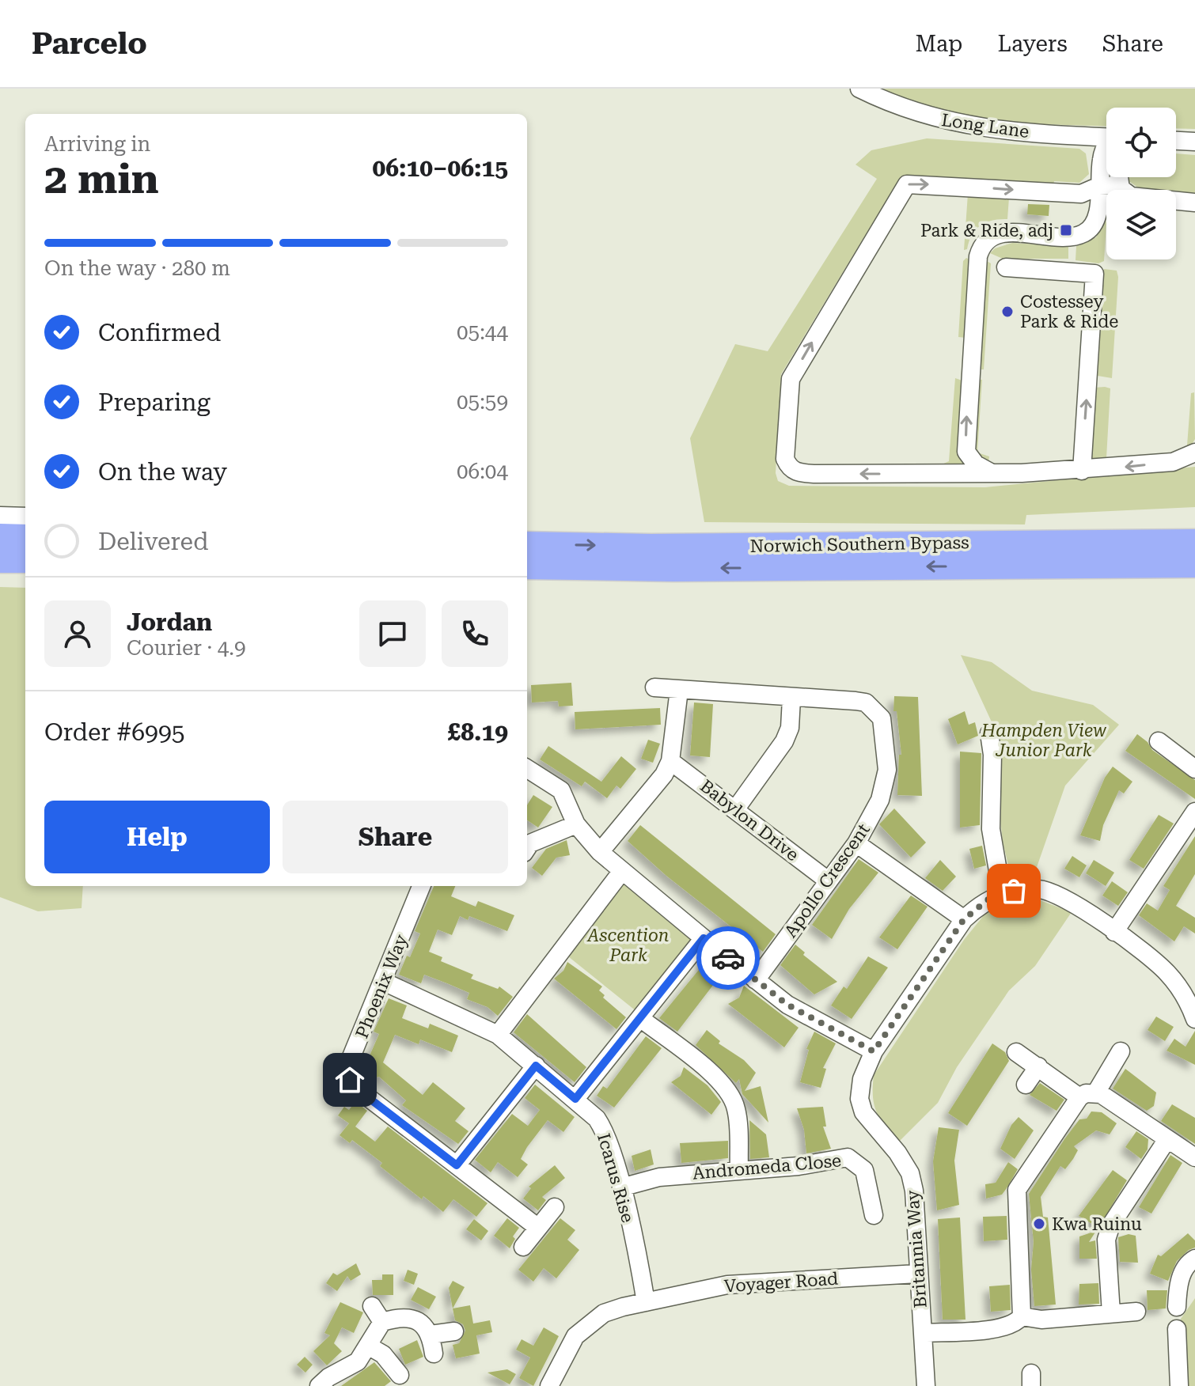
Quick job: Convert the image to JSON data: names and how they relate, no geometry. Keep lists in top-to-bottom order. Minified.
{"streets":{"highway":["Norwich Southern Bypass"],"street":["Long Lane","Babylon Drive","Apollo Crescent","Phoenix Way","Andromeda Close","Icarus Rise","Britannia Way","Voyager Road"]},"crossings":[["Babylon Drive","Apollo Crescent"],["Phoenix Way","Icarus Rise"],["Andromeda Close","Icarus Rise"],["Icarus Rise","Voyager Road"],["Britannia Way","Voyager Road"]],"parks":["Hampden View Junior Park","Ascention Park"],"places":{"transit":["Park & Ride, adj"],"other":["Costessey Park & Ride","Kwa Ruinu"]},"page":{"header":"Parcelo","nav":["Map","Layers","Share"],"heading":["2 min","Arriving in","06:10–06:15"],"panel":["Jordan","Courier · 4.9","Order #6995","£8.19"],"bar":"On the way · 280 m","list":[["Confirmed","05:44"],["Preparing","05:59"],["On the way","06:04"],"Delivered"],"buttons":["Help","Share"]}}
